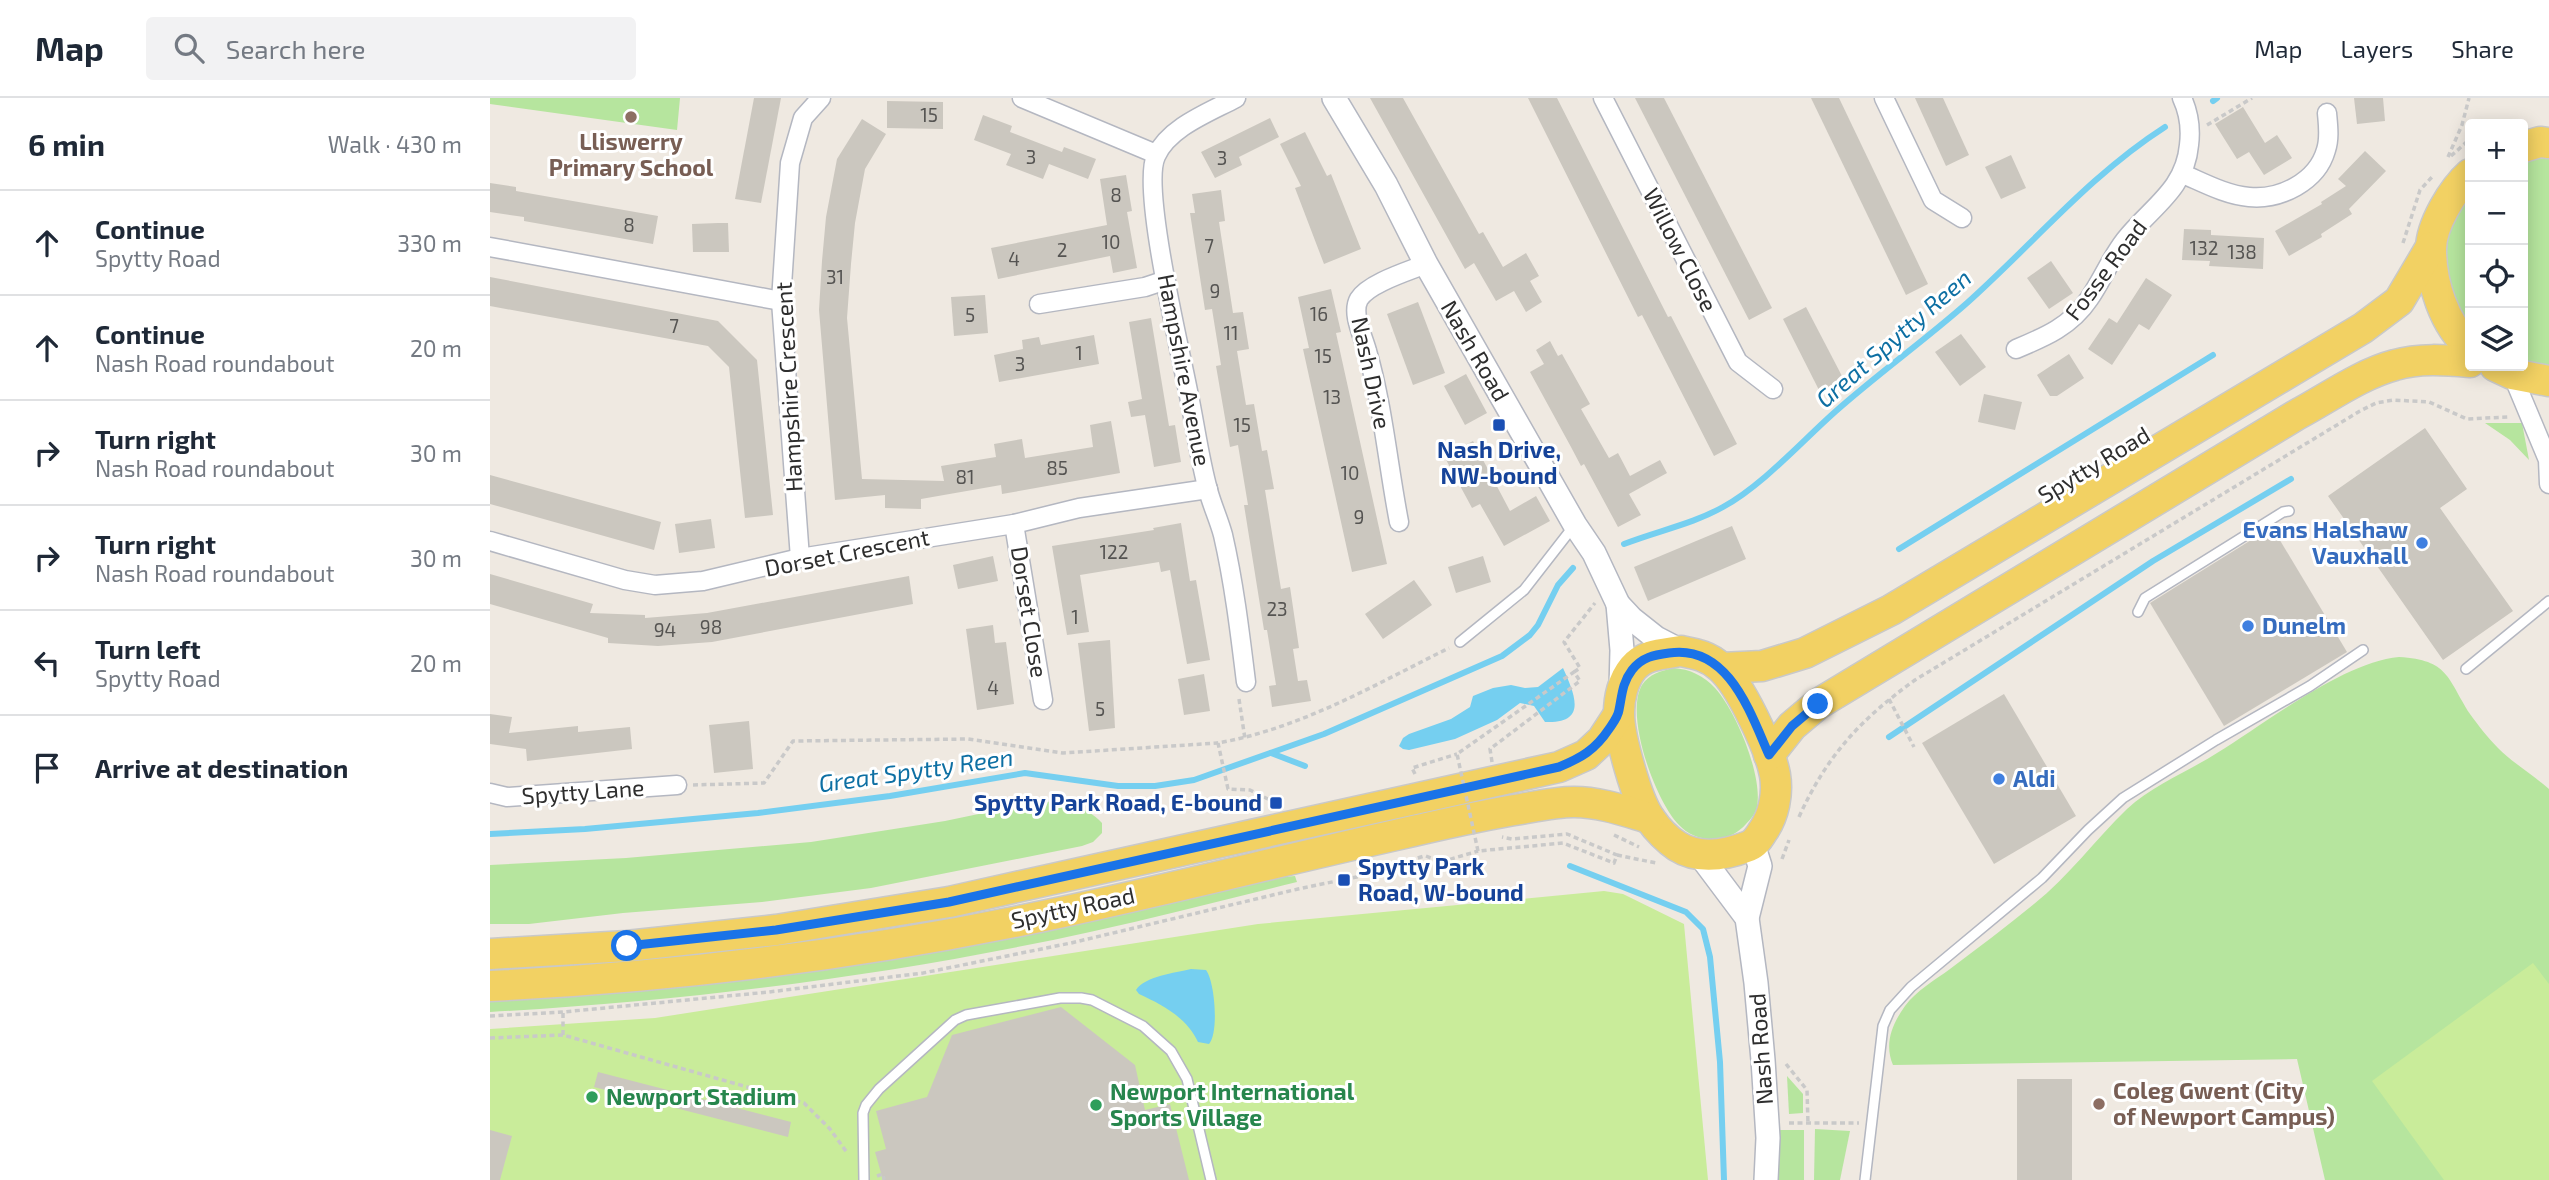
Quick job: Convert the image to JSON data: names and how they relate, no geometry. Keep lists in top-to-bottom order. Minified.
{"streets":{"main road":["Spytty Road"],"street":["Willow Close","Fosse Road","Nash Road","Hampshire Avenue","Nash Drive","Hampshire Crescent","Dorset Crescent","Dorset Close","Spytty Lane"]},"crossings":[["Nash Road","Nash Drive"],["Nash Road","Spytty Road"],["Hampshire Avenue","Dorset Crescent"],["Hampshire Crescent","Dorset Crescent"],["Dorset Crescent","Dorset Close"]],"water":["Great Spytty Reen"],"places":{"other":["Lliswerry Primary School","Evans Halshaw Vauxhall","Dunelm","Aldi","Newport Stadium","Coleg Gwent (City of Newport Campus)","Newport International Sports Village"],"transit":["Nash Drive, NW-bound","Spytty Park Road, E-bound","Spytty Park Road, W-bound"]},"house_numbers":["15","3","3","8","8","10","7","132","2","138","4","31","9","16","5","7","11","1","15","3","13","15","85","10","81","9","122","23","1","98","94","4","5"],"page":{"header":"Map","search":"Search here","nav":["Map","Layers","Share"],"heading":["6 min","Walk · 430 m"],"map_buttons":["+","−"],"list":[["Continue","Spytty Road","330 m"],["Continue","Nash Road roundabout","20 m"],["Turn right","Nash Road roundabout","30 m"],["Turn right","Nash Road roundabout","30 m"],["Turn left","Spytty Road","20 m"],"Arrive at destination"]}}
